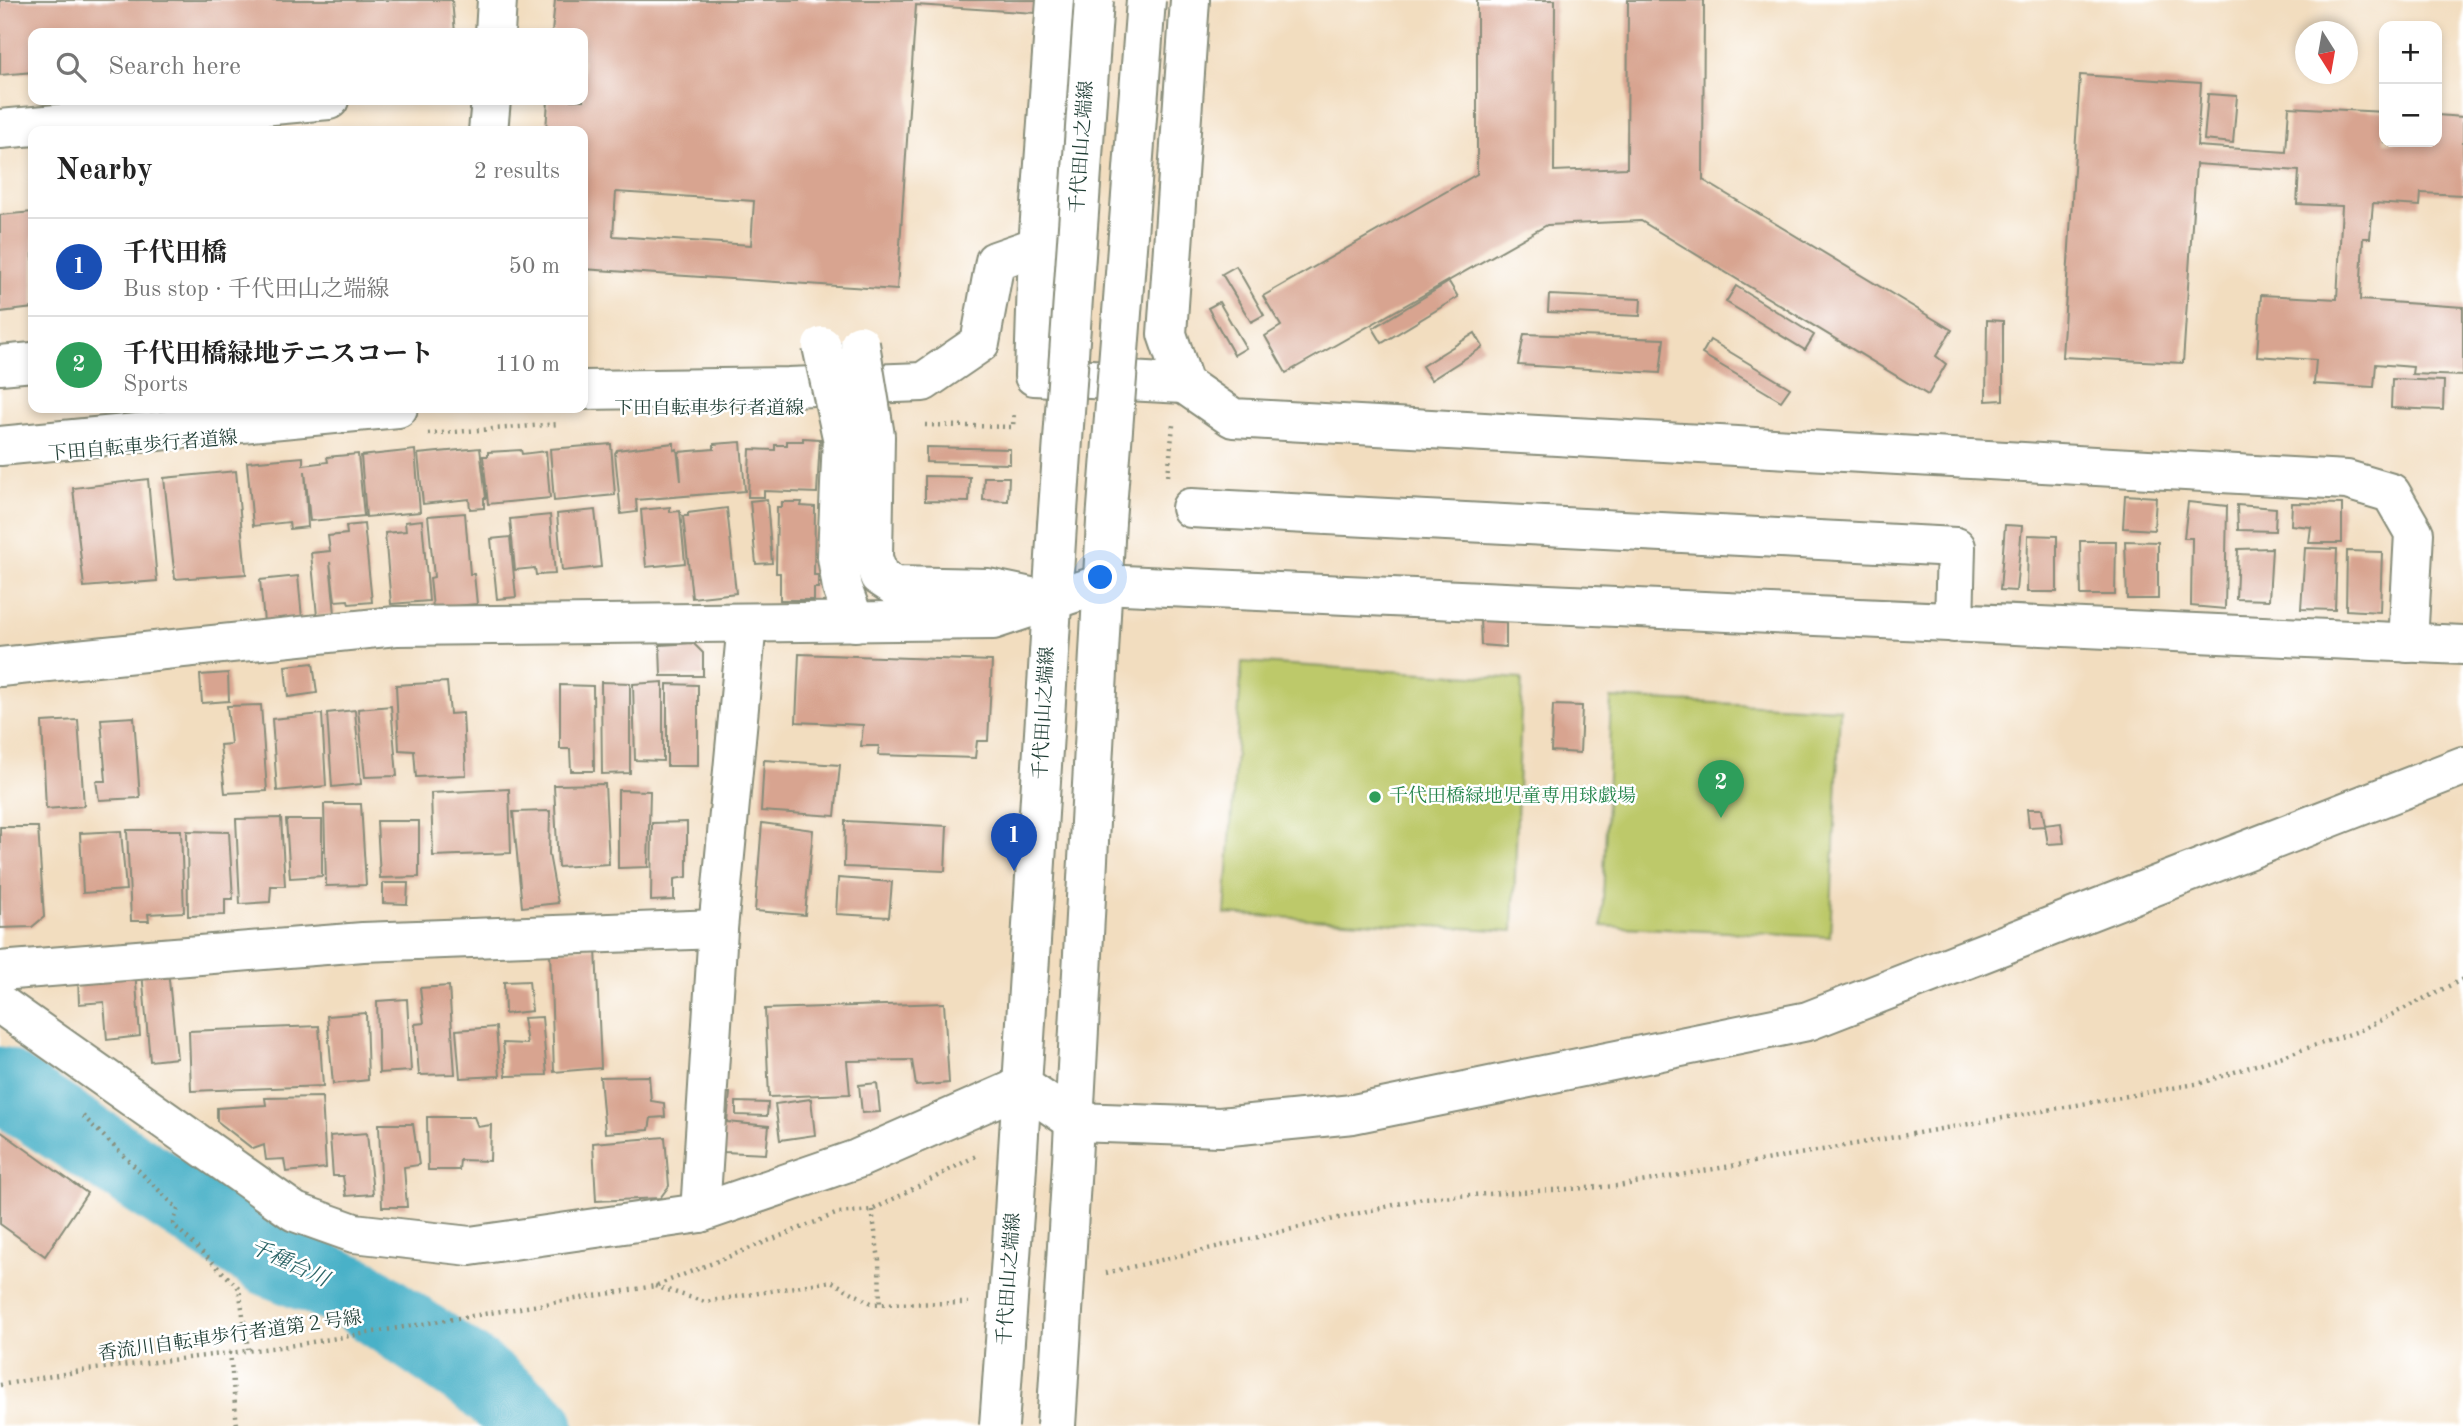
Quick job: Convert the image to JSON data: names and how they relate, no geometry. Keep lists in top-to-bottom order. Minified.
{"streets":{"street":["千代田山之端線"],"path":["香流川自転車歩行者道第２号線"]},"water":["千種台川"],"places":["千代田橋緑地児童専用球戯場"],"north":"bottom","page":{"map_buttons":["+","−"],"search":"Search here","heading":["Nearby","2 results"],"list":[{"mark":"1","name":"千代田橋","note":"Bus stop · 千代田山之端線","value":"50 m"},{"mark":"2","name":"千代田橋緑地テニスコート","note":"Sports","value":"110 m"}],"pins":["2","1"]}}
